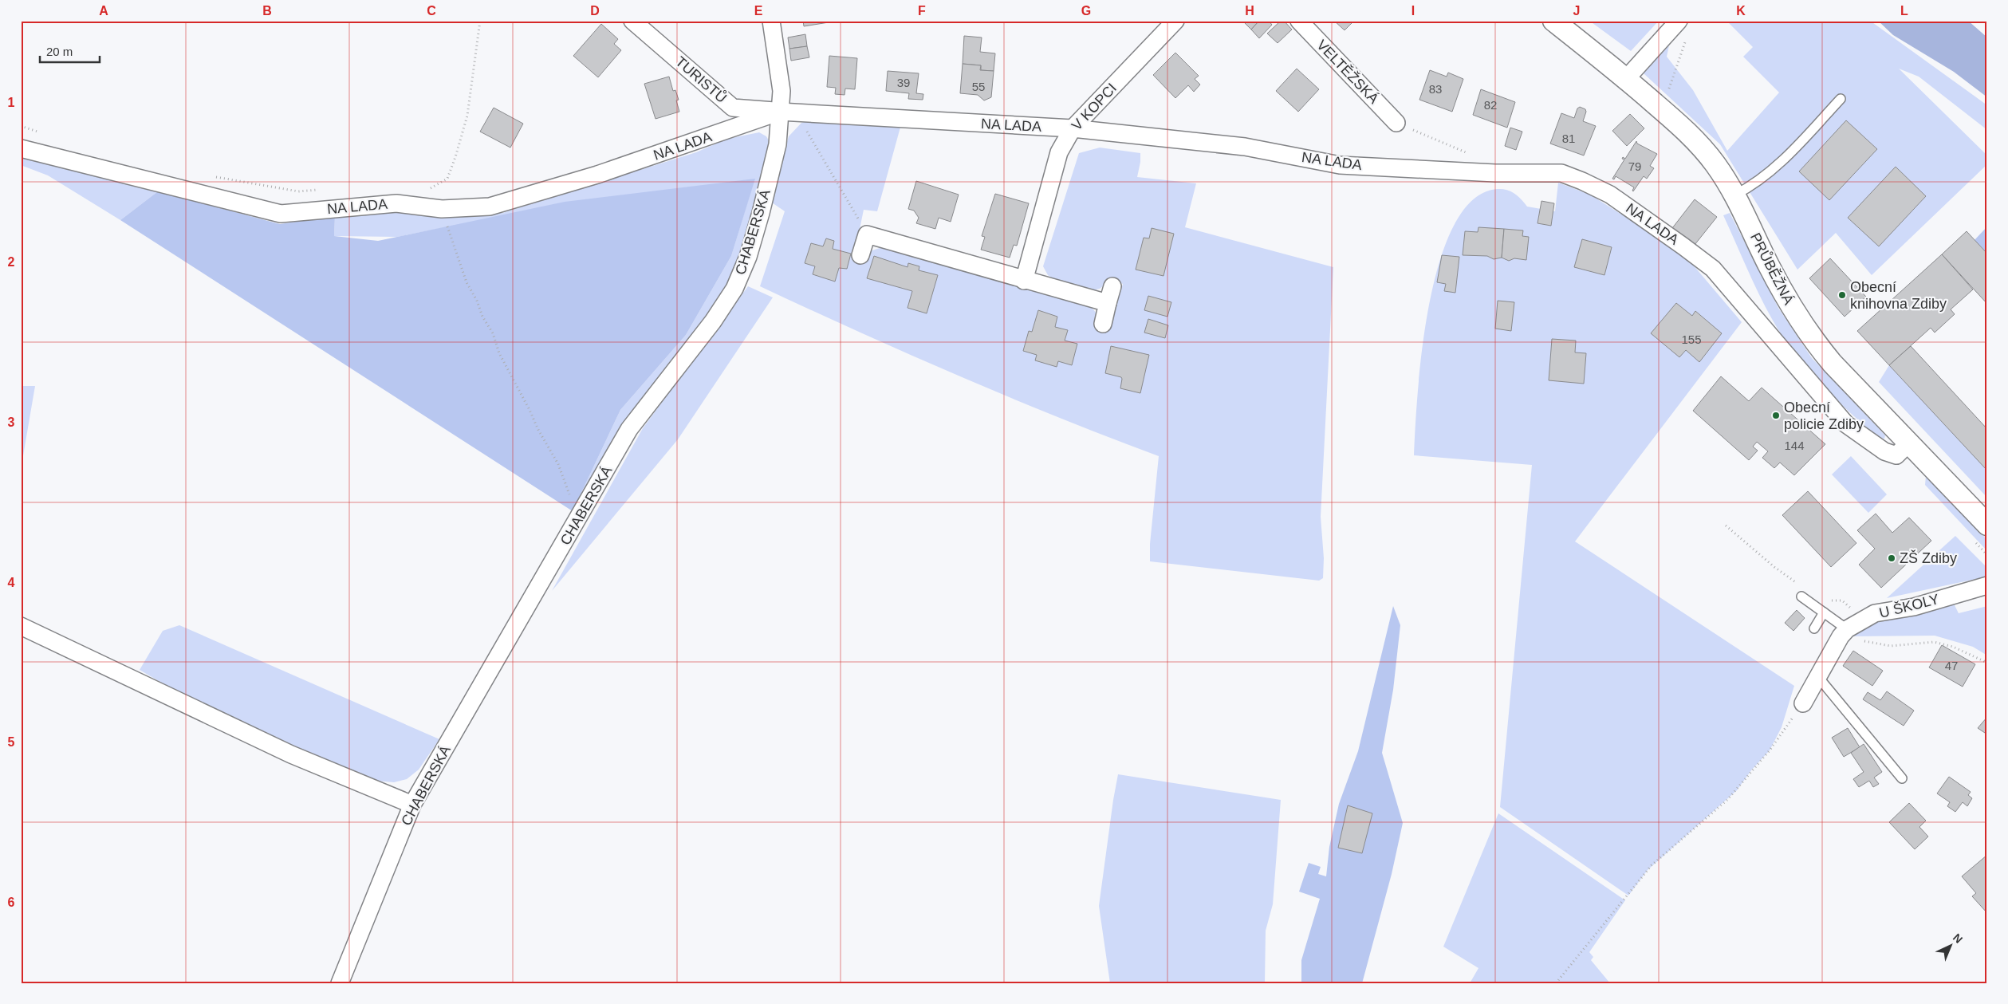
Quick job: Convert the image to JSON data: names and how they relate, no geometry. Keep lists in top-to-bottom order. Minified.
{"streets":{"street":["VELTĚŽSKÁ","TURISTŮ","V KOPCI","NA LADA","CHABERSKÁ","PRŮBĚŽNÁ","U ŠKOLY"]},"crossings":[["TURISTŮ","NA LADA"],["TURISTŮ","CHABERSKÁ"],["V KOPCI","NA LADA"],["NA LADA","CHABERSKÁ"],["NA LADA","PRŮBĚŽNÁ"]],"places":["Obecní knihovna Zdiby","Obecní policie Zdiby","ZŠ Zdiby"],"house_numbers":["39","55","83","82","81","79","155","144","47"],"scale_bar":"20 m","north":"top right","grid":{"columns":["A","B","C","D","E","F","G","H","I","J","K","L"],"rows":["1","2","3","4","5","6"]}}
